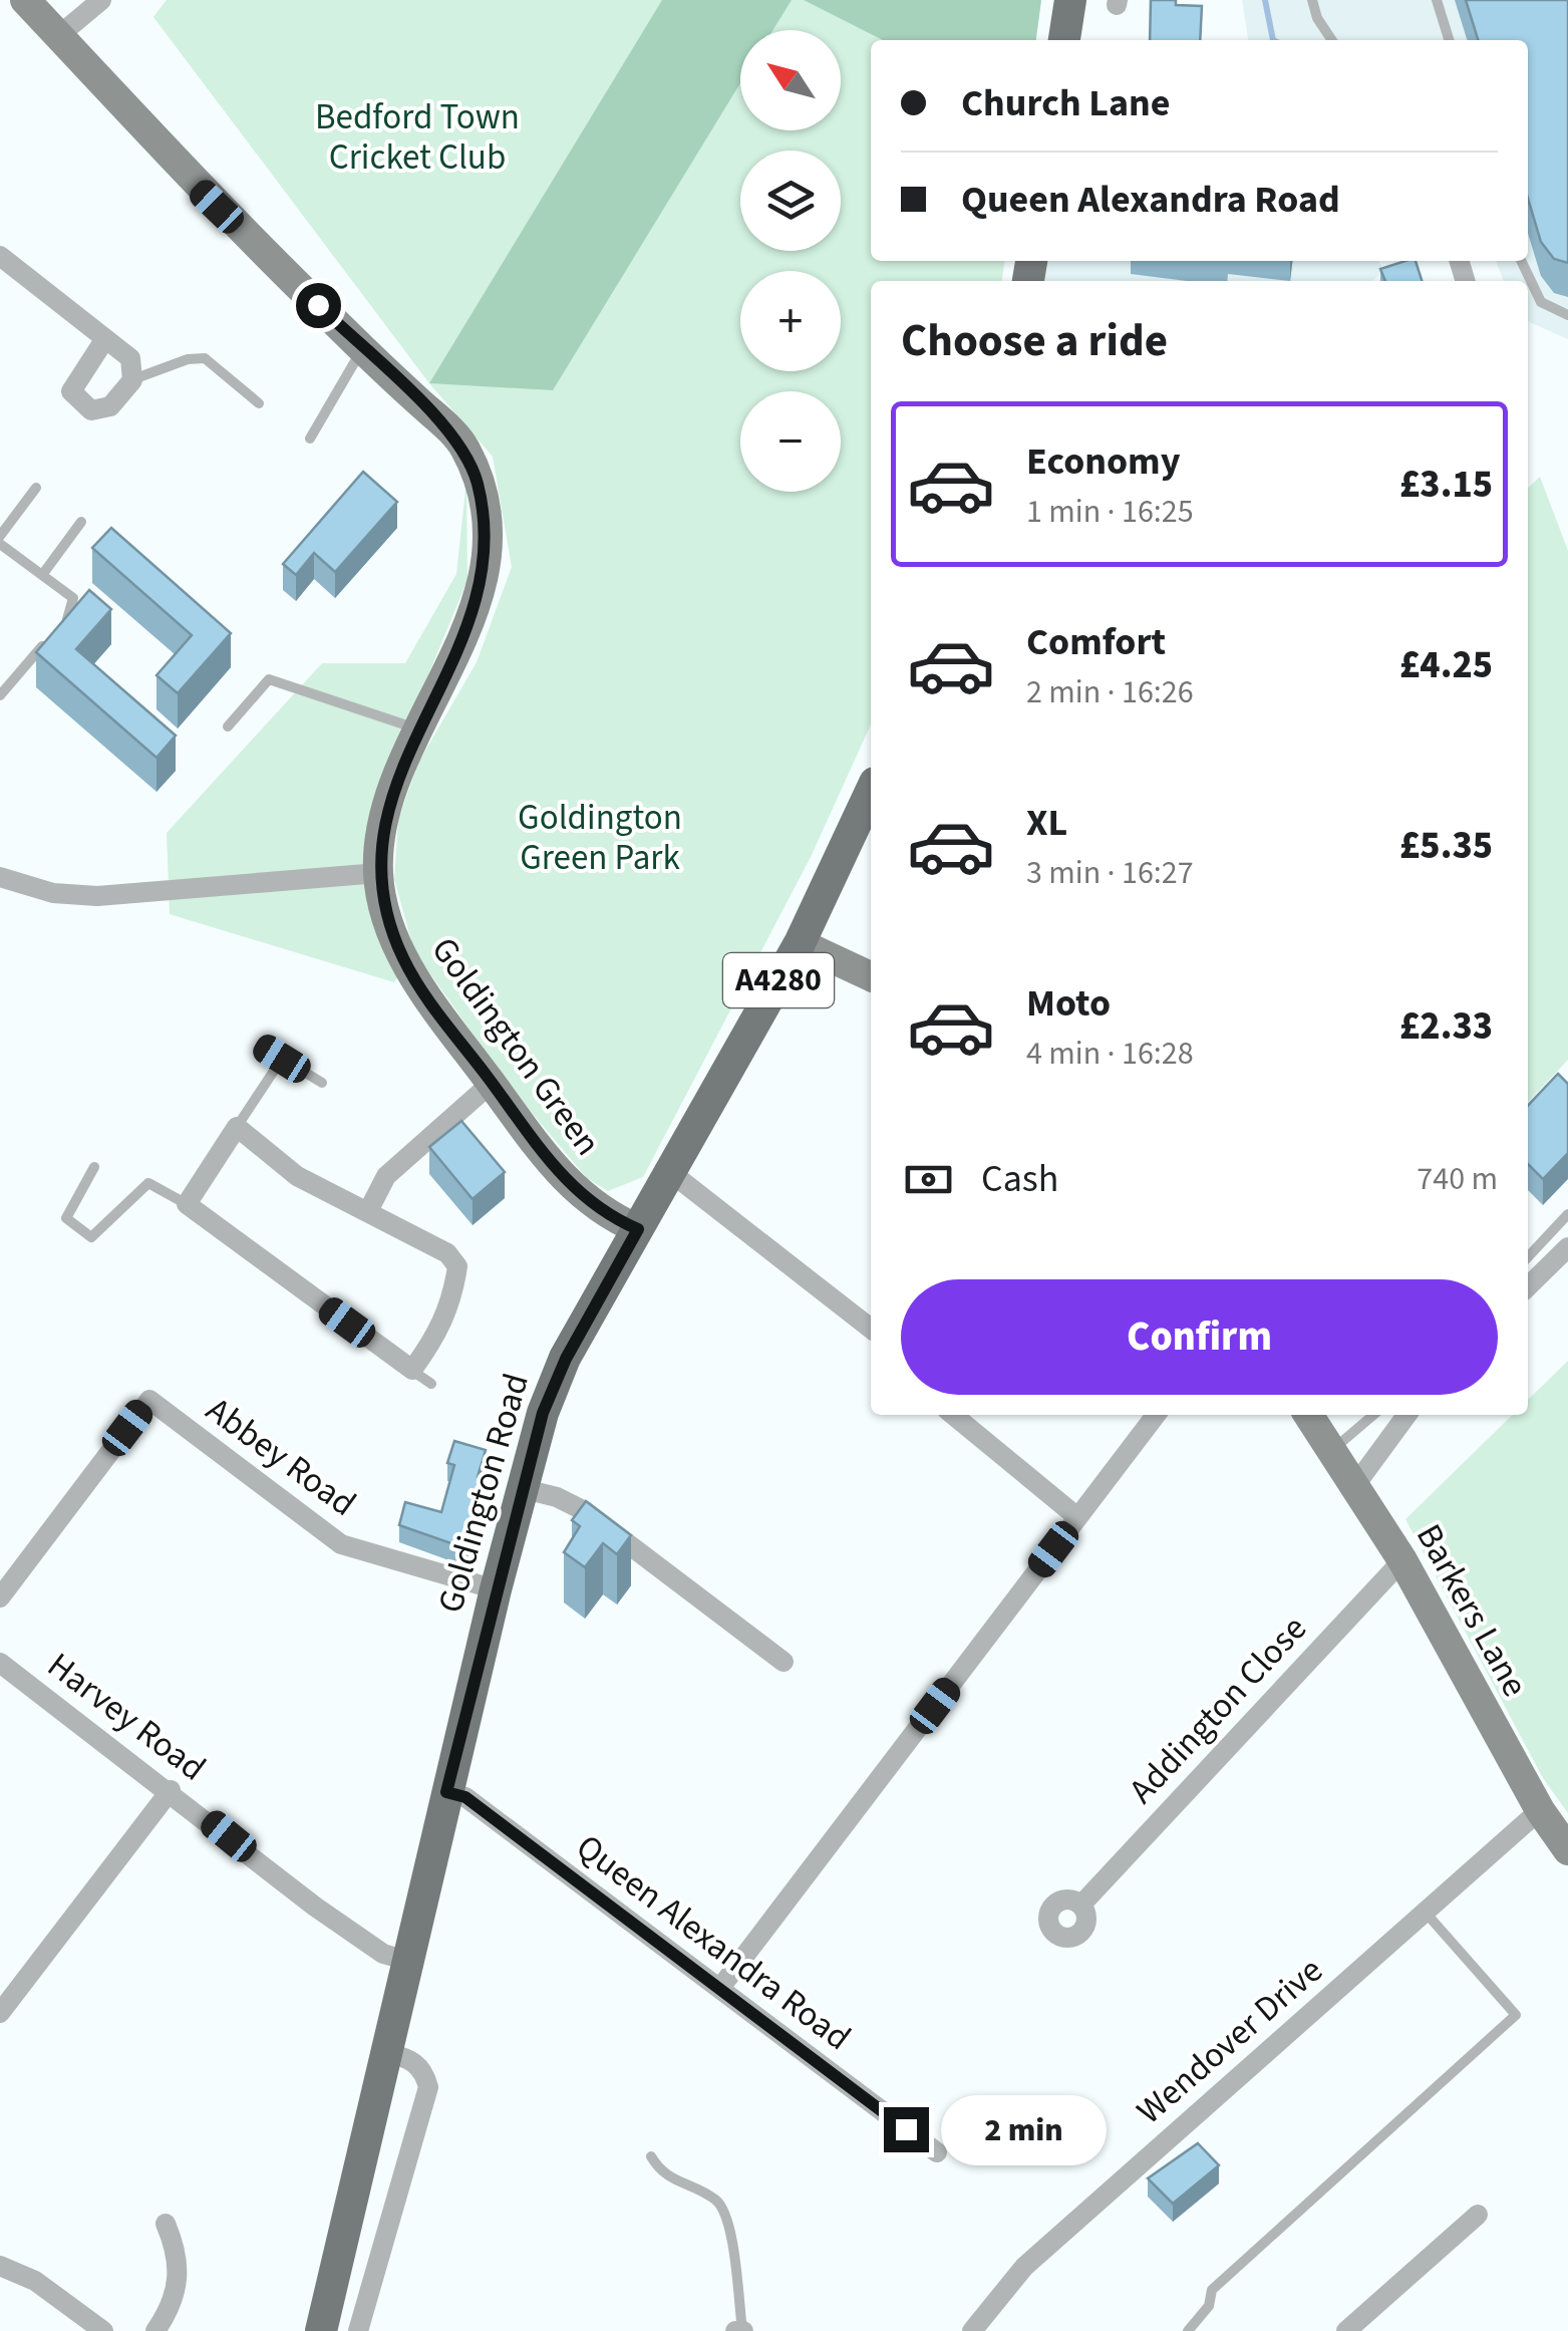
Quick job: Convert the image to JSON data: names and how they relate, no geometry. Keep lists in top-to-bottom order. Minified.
{"streets":{"main road":["A4280","Goldington Road"],"street":["Goldington Green","Abbey Road","Barkers Lane","Addington Close","Harvey Road","Queen Alexandra Road","Wendover Drive"]},"crossings":[["Goldington Green","Goldington Road"],["Abbey Road","Goldington Road"],["Goldington Road","Harvey Road"],["Goldington Road","Queen Alexandra Road"],["Barkers Lane","Addington Close"],["Barkers Lane","Wendover Drive"]],"parks":["Bedford Town Cricket Club","Goldington Green Park"],"north":"top left","page":{"map_buttons":["+","−"],"banner":["Church Lane","Queen Alexandra Road"],"heading":"Choose a ride","list":[{"name":"Economy","note":"1 min · 16:25","value":"£3.15"},{"name":"Comfort","note":"2 min · 16:26","value":"£4.25"},{"name":"XL","note":"3 min · 16:27","value":"£5.35"},{"name":"Moto","note":"4 min · 16:28","value":"£2.33"}],"pay":["Cash","740 m"],"buttons":"Confirm","bubble":"2 min"}}
